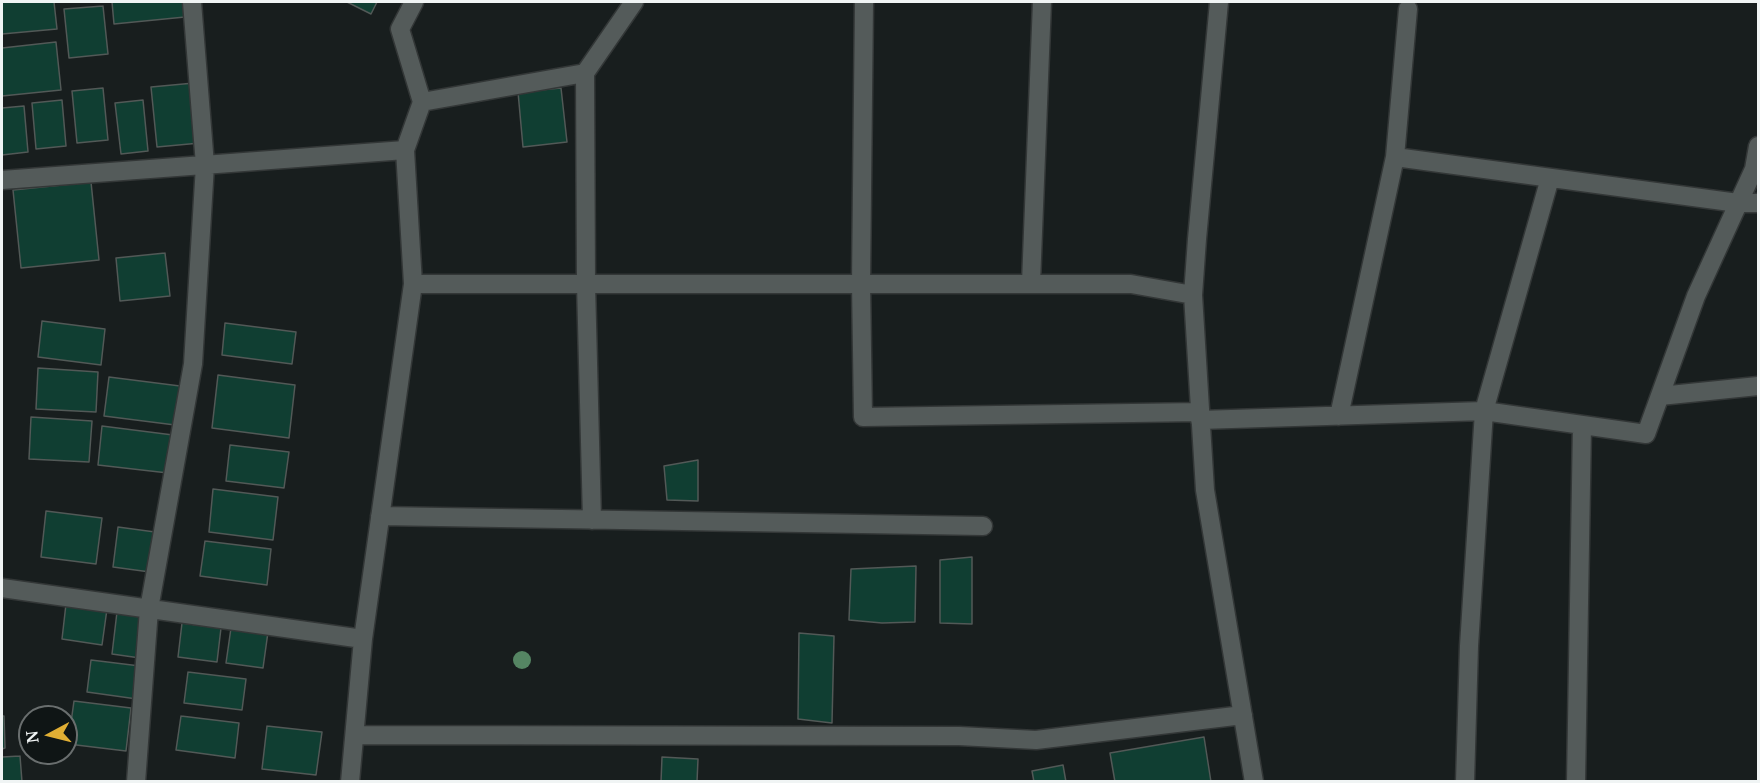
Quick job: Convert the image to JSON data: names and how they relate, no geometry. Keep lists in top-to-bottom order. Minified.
{"north":"left"}
